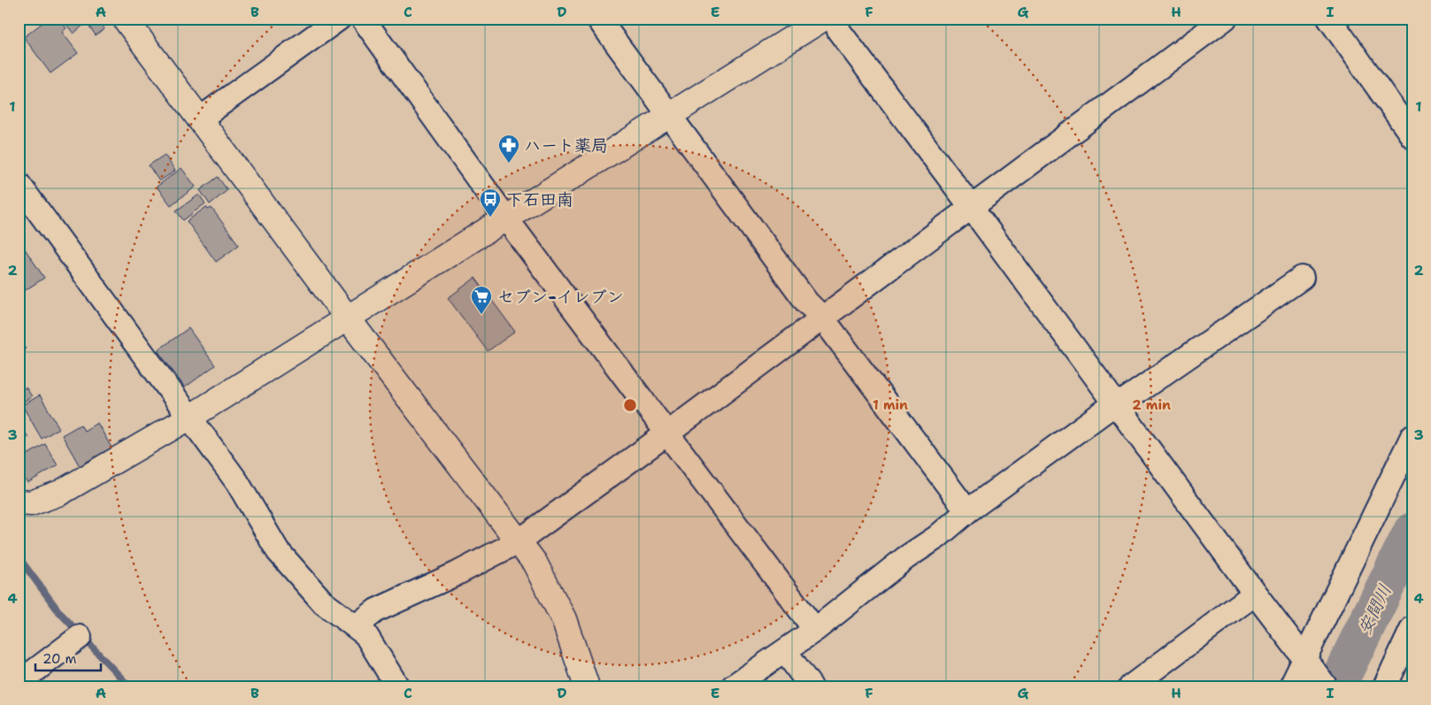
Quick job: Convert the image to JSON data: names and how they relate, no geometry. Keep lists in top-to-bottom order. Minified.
{"water":["安間川"],"places":{"pharmacy":["ハート薬局"],"bus stop":["下石田南"],"supermarket":["セブン-イレブン"]},"scale_bar":"20 m","grid":{"columns":["A","B","C","D","E","F","G","H","I"],"rows":["1","2","3","4"]},"rings":["1 min","2 min"]}
